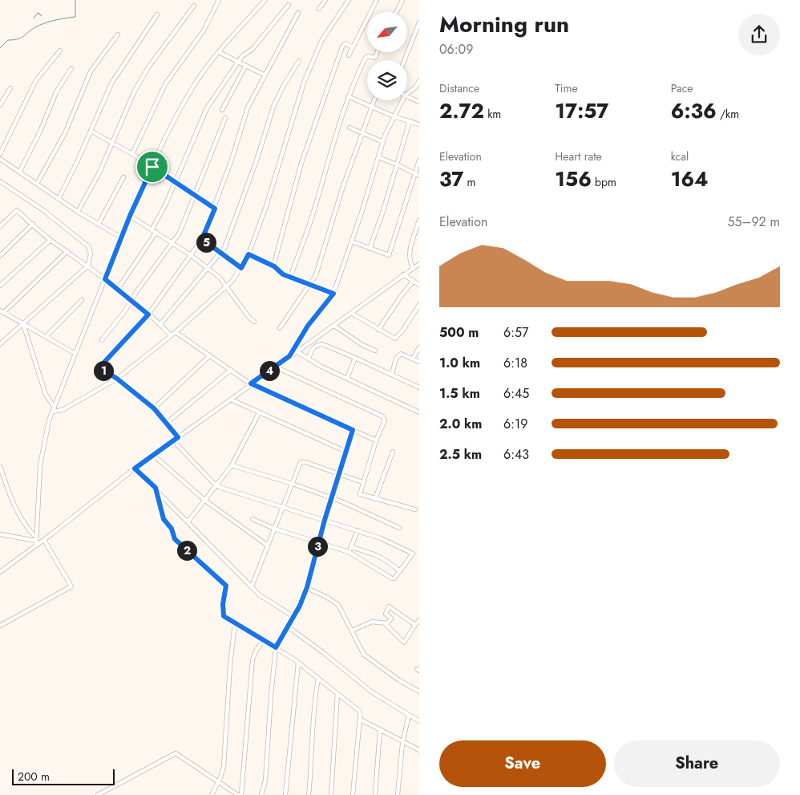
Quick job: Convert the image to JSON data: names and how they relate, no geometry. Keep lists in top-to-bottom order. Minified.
{"scale_bar":"200 m","north":"bottom left","page":{"heading":["Morning run","06:09"],"stats":[["Distance","2.72 km"],["Time","17:57"],["Pace","6:36 /km"],["Elevation","37 m"],["Heart rate","156 bpm"],["kcal","164"]],"chart":["Elevation","55–92 m"],"pins":["5","1","4","3","2"],"list":[{"name":"500 m","note":"6:57"},{"name":"1.0 km","note":"6:18"},{"name":"1.5 km","note":"6:45"},{"name":"2.0 km","note":"6:19"},{"name":"2.5 km","note":"6:43"}],"buttons":["Save","Share"],"scale":"200 m"}}
